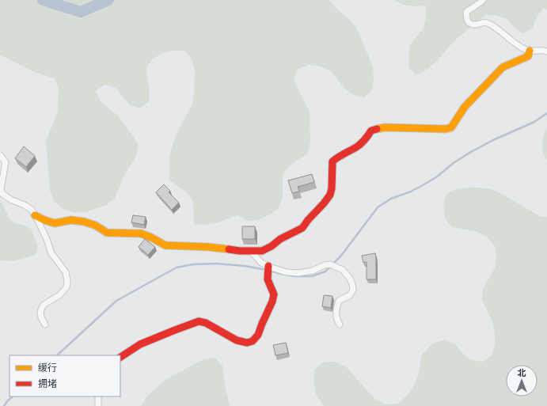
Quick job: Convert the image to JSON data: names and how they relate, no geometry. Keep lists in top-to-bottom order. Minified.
{"legend":["缓行","拥堵"],"north":"top"}
